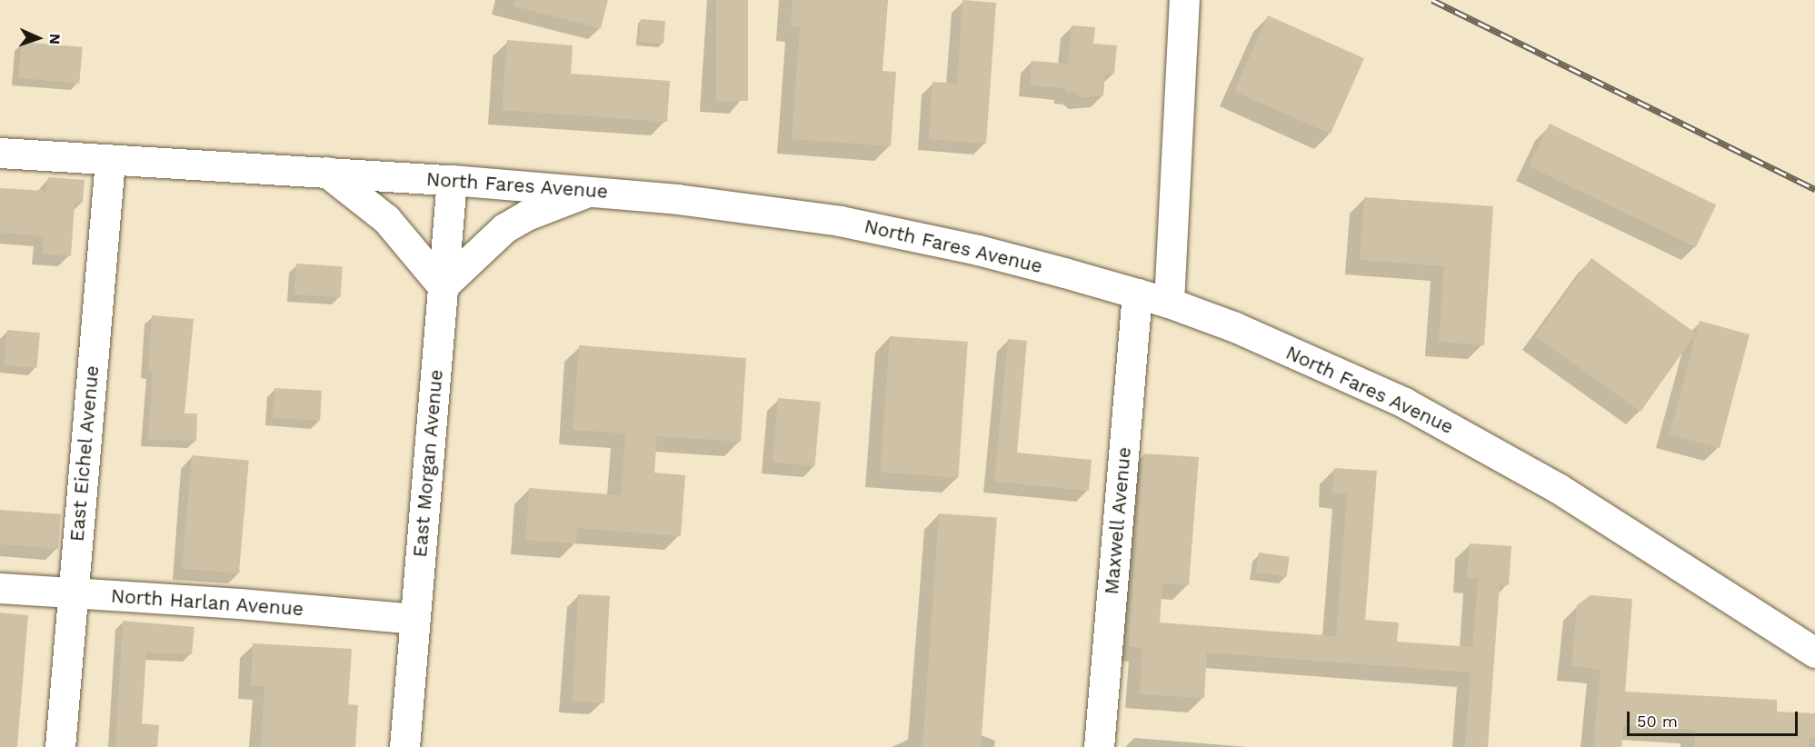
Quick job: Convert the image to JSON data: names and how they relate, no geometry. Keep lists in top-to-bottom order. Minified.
{"streets":{"street":["North Fares Avenue","East Eichel Avenue","East Morgan Avenue","Maxwell Avenue","North Harlan Avenue"]},"crossings":[["North Fares Avenue","East Eichel Avenue"],["North Fares Avenue","East Morgan Avenue"],["North Fares Avenue","Maxwell Avenue"],["East Eichel Avenue","North Harlan Avenue"],["East Morgan Avenue","North Harlan Avenue"]],"scale_bar":"50 m","north":"right"}
